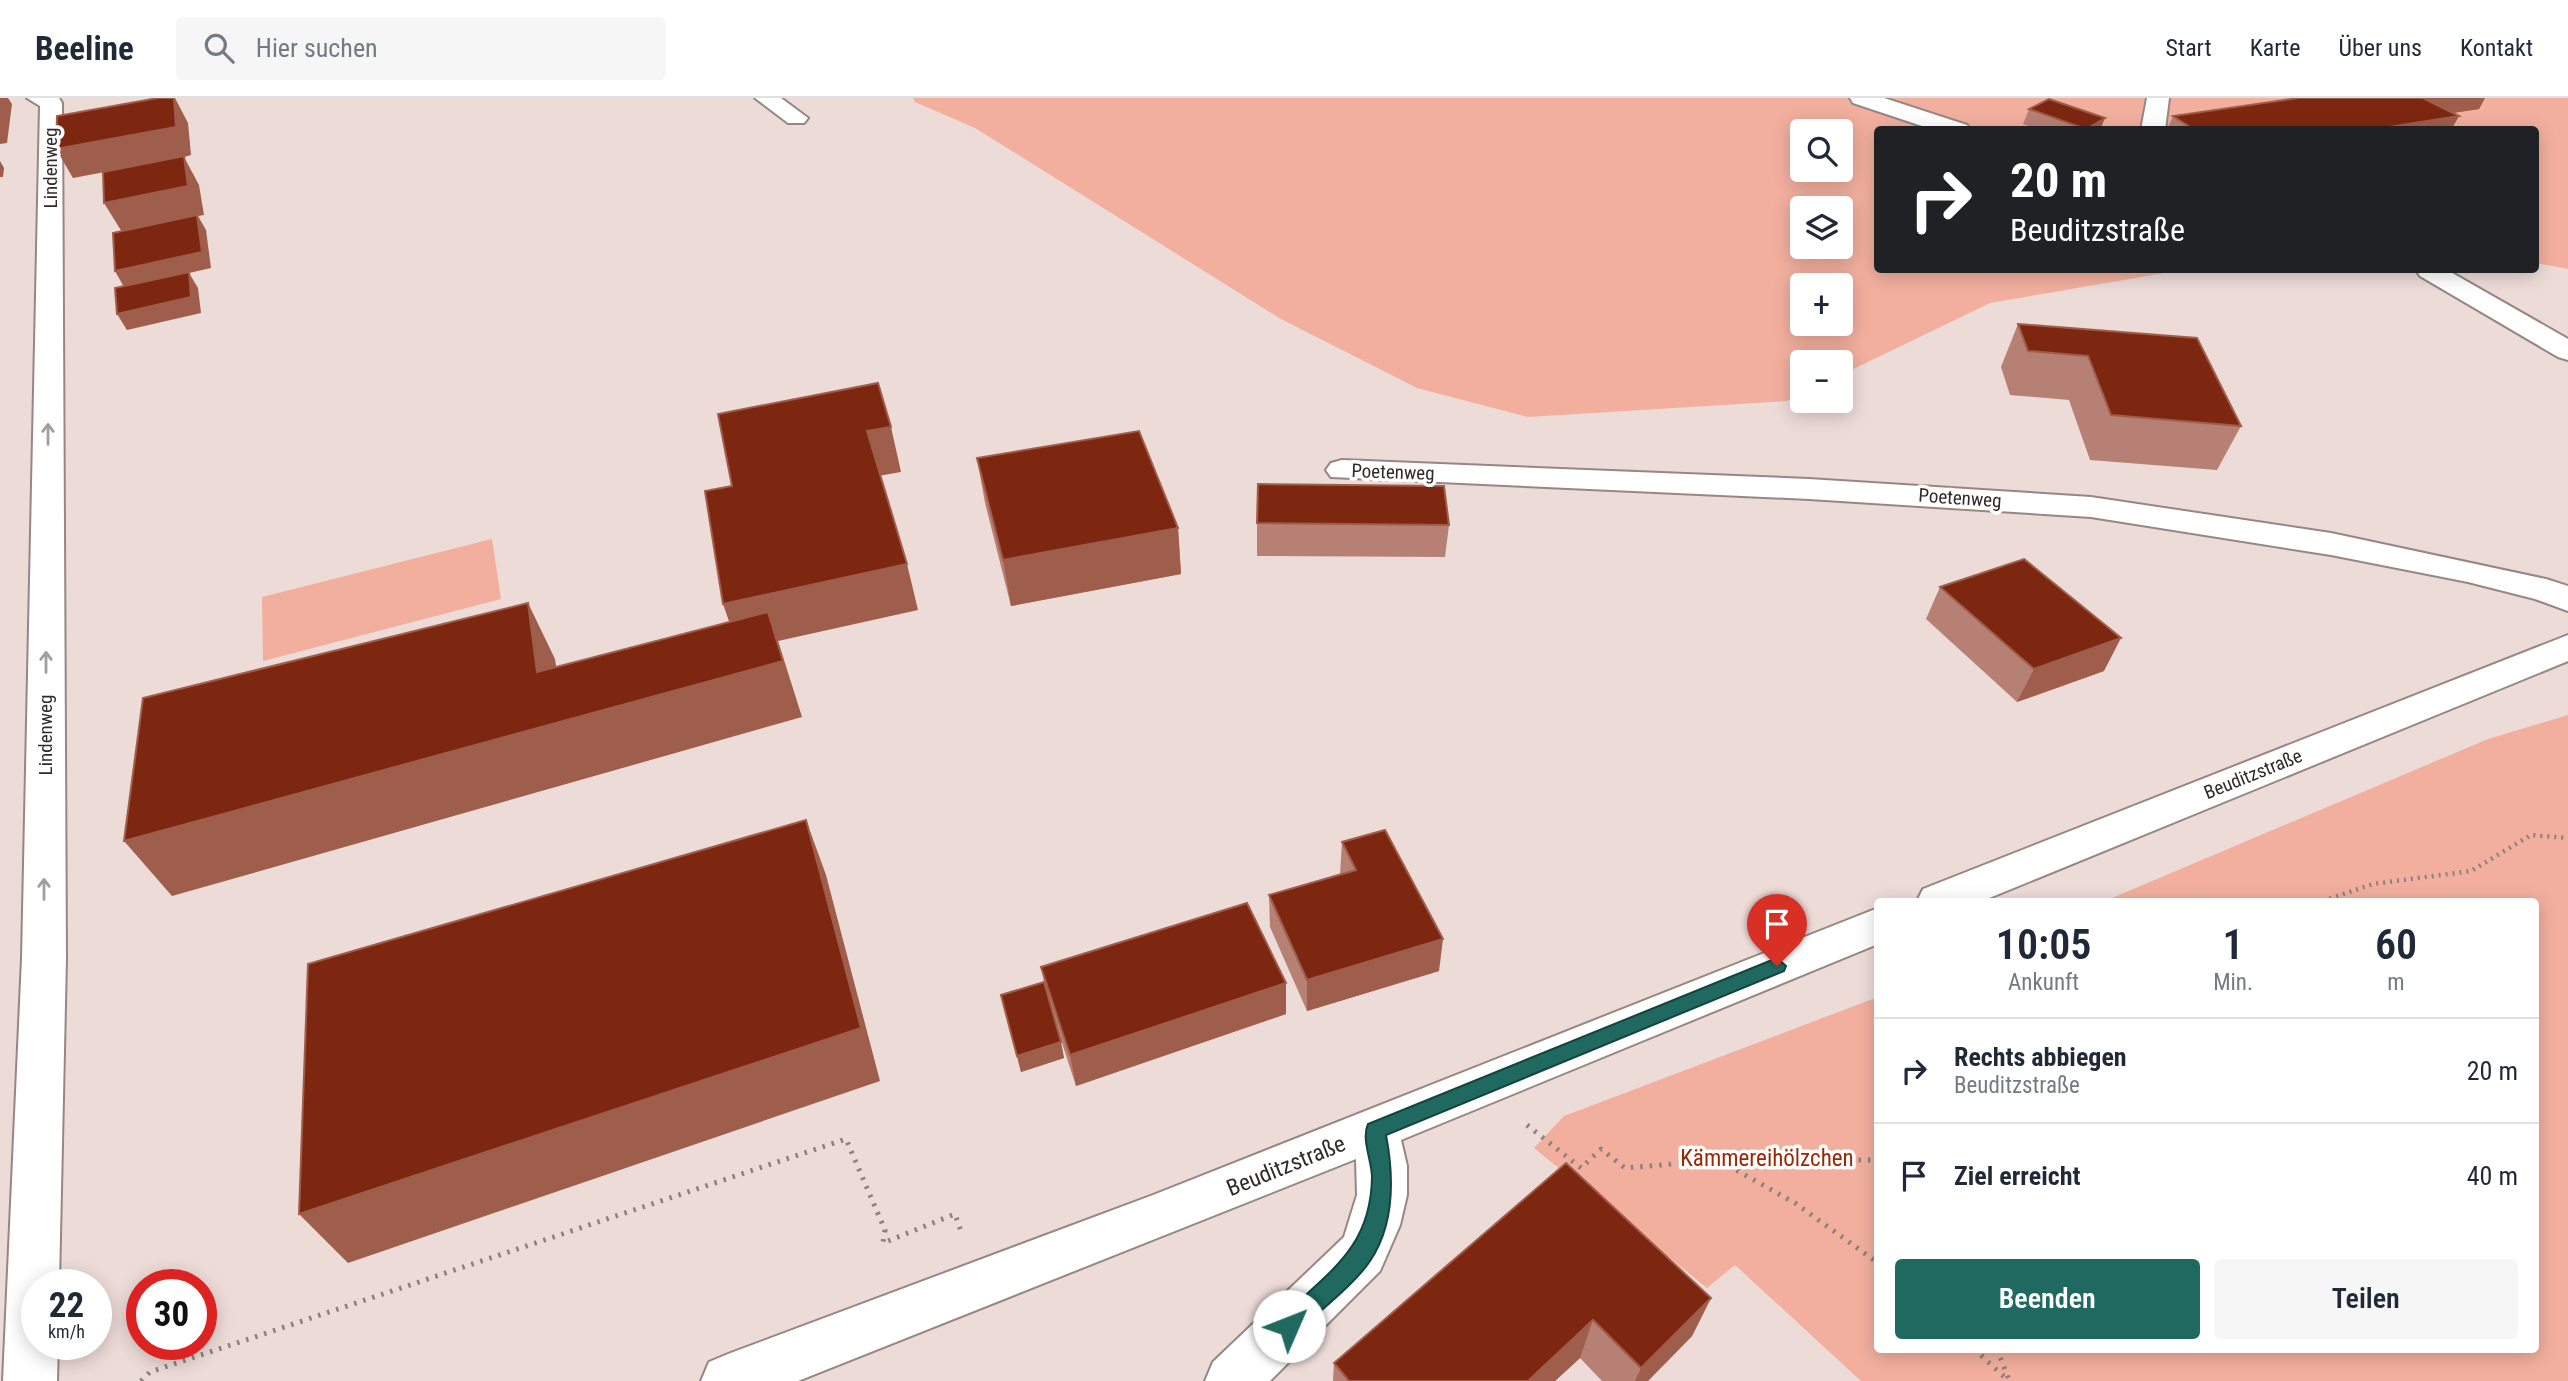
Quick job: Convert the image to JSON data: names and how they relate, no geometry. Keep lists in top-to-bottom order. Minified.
{"streets":{"street":["Lindenweg","Poetenweg","Beuditzstraße"]},"one_way":["Lindenweg"],"parks":["Kämmereihölzchen"],"page":{"header":"Beeline","search":"Hier suchen","nav":["Start","Karte","Über uns","Kontakt"],"map_buttons":["+","−"],"turn":["20 m","Beuditzstraße"],"eta":["10:05","Ankunft","1","Min.","60","m"],"list":[{"name":"Rechts abbiegen","note":"Beuditzstraße","value":"20 m"},{"name":"Ziel erreicht","value":"40 m"}],"buttons":["Beenden","Teilen"],"speed":"22 km/h","limit":"30"}}
